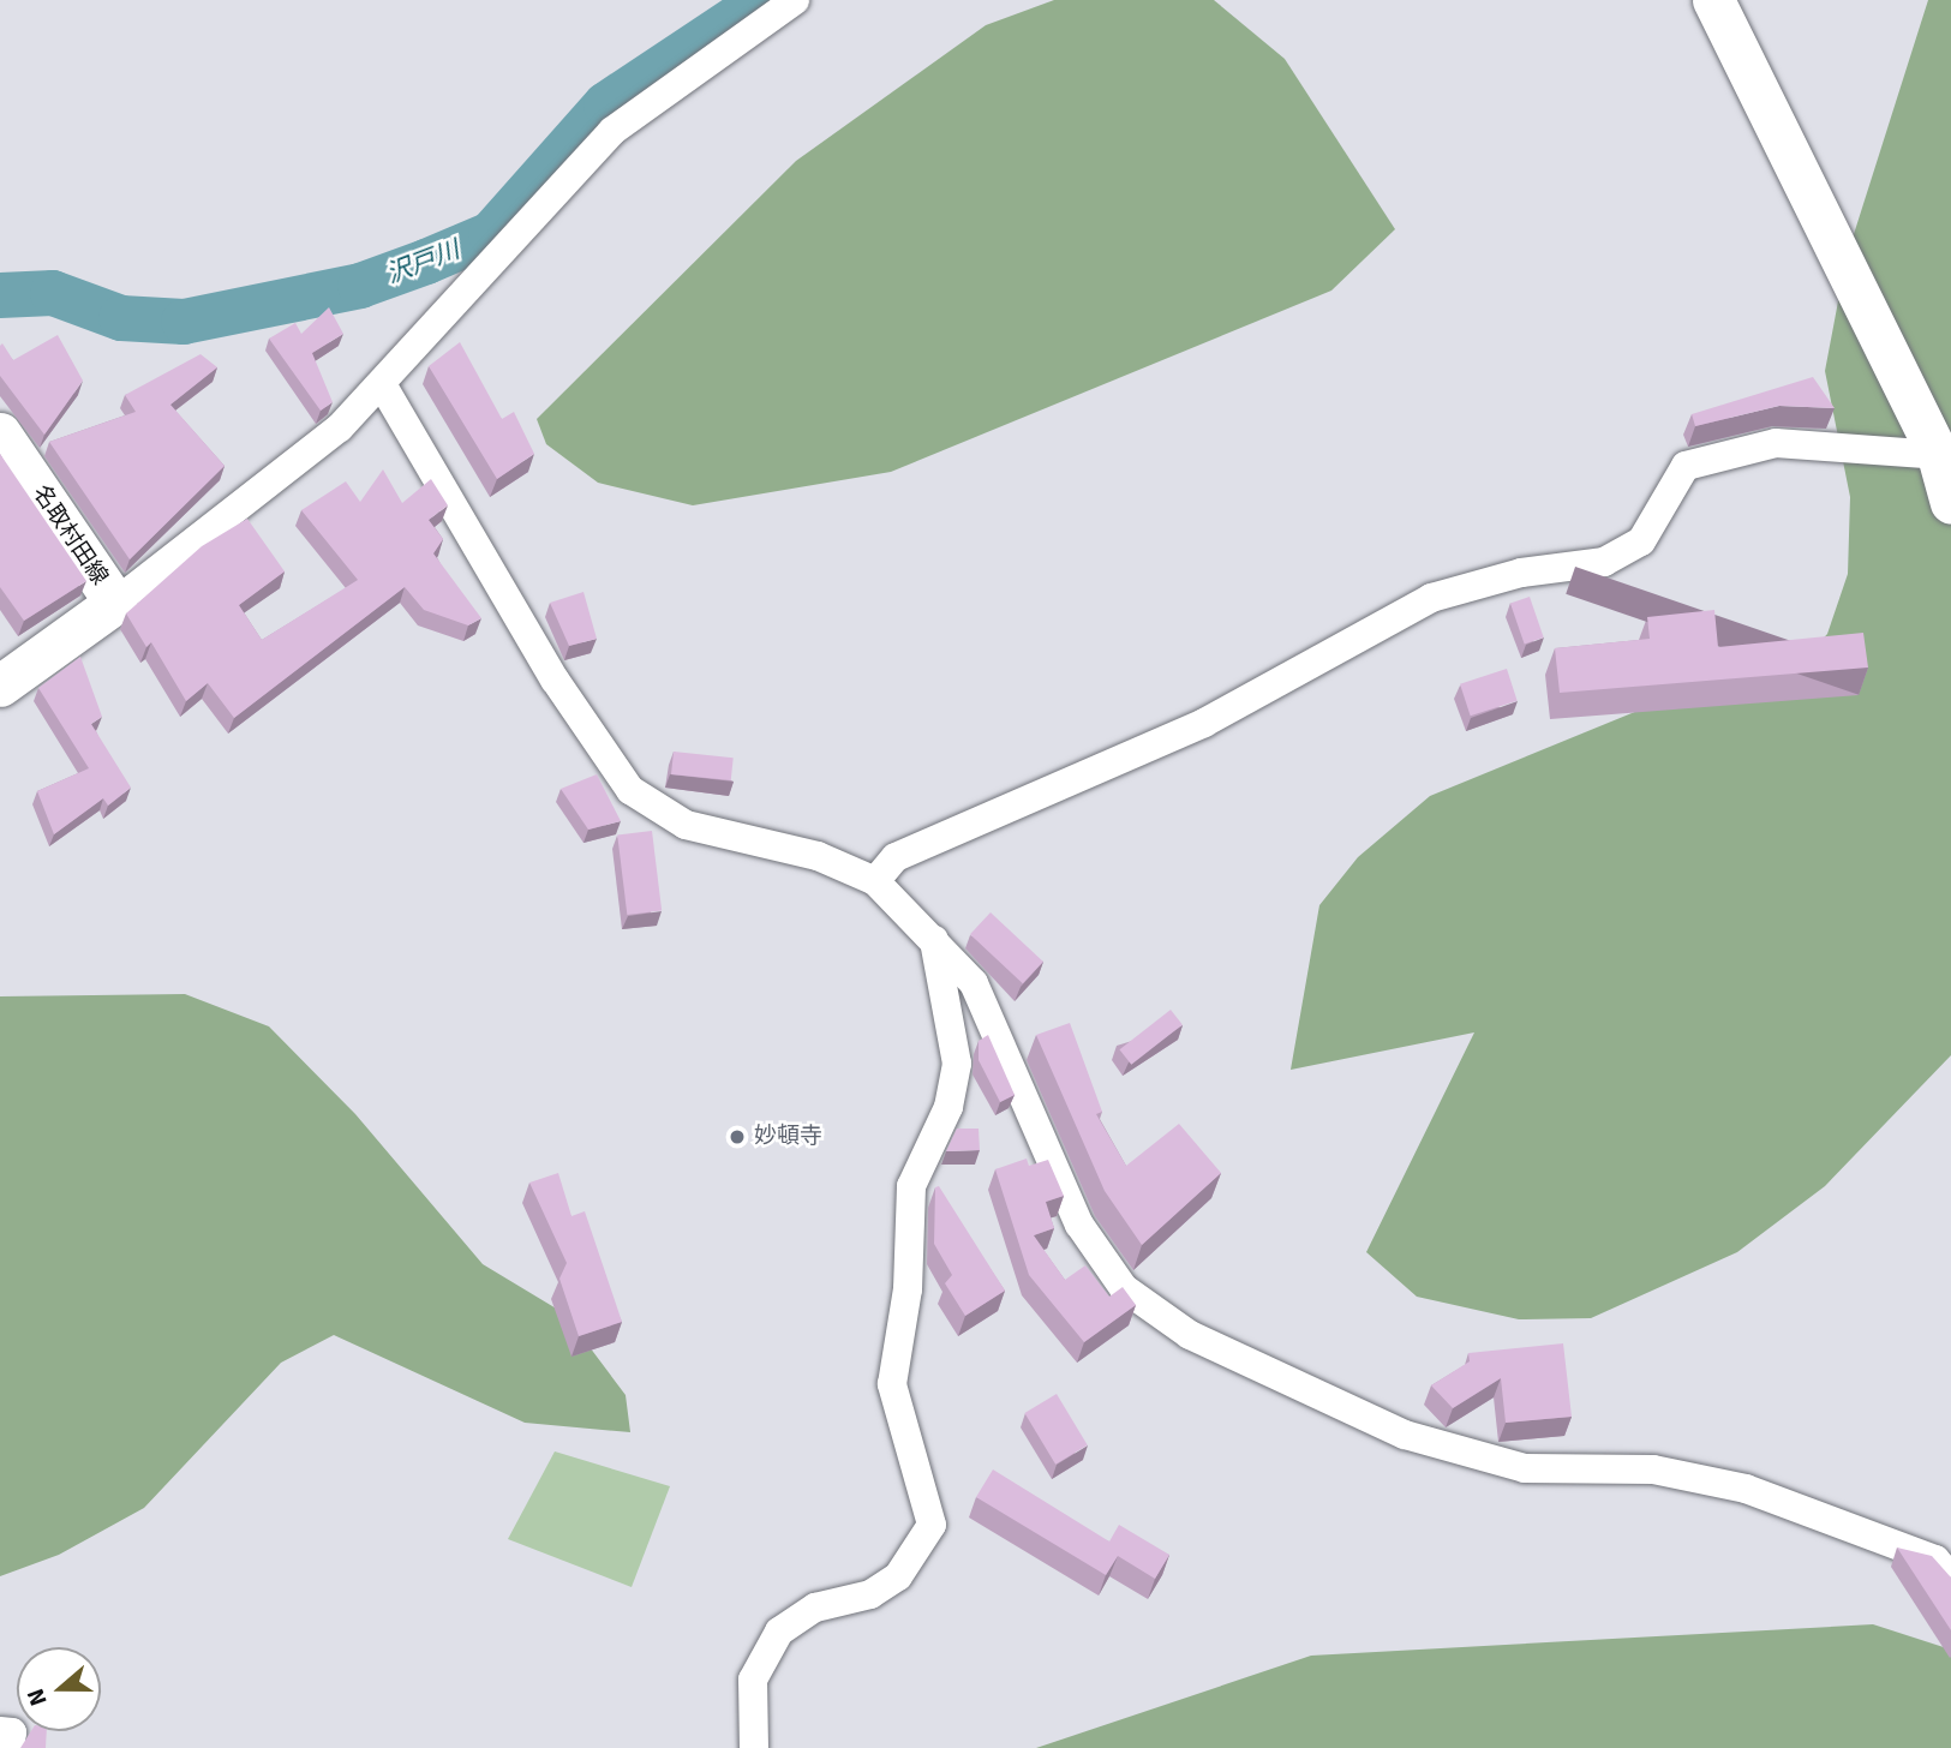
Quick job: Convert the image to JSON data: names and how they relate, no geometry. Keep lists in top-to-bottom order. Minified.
{"streets":{"street":["名取村田線"]},"water":["沢戸川"],"places":["妙頓寺"],"north":"left"}
